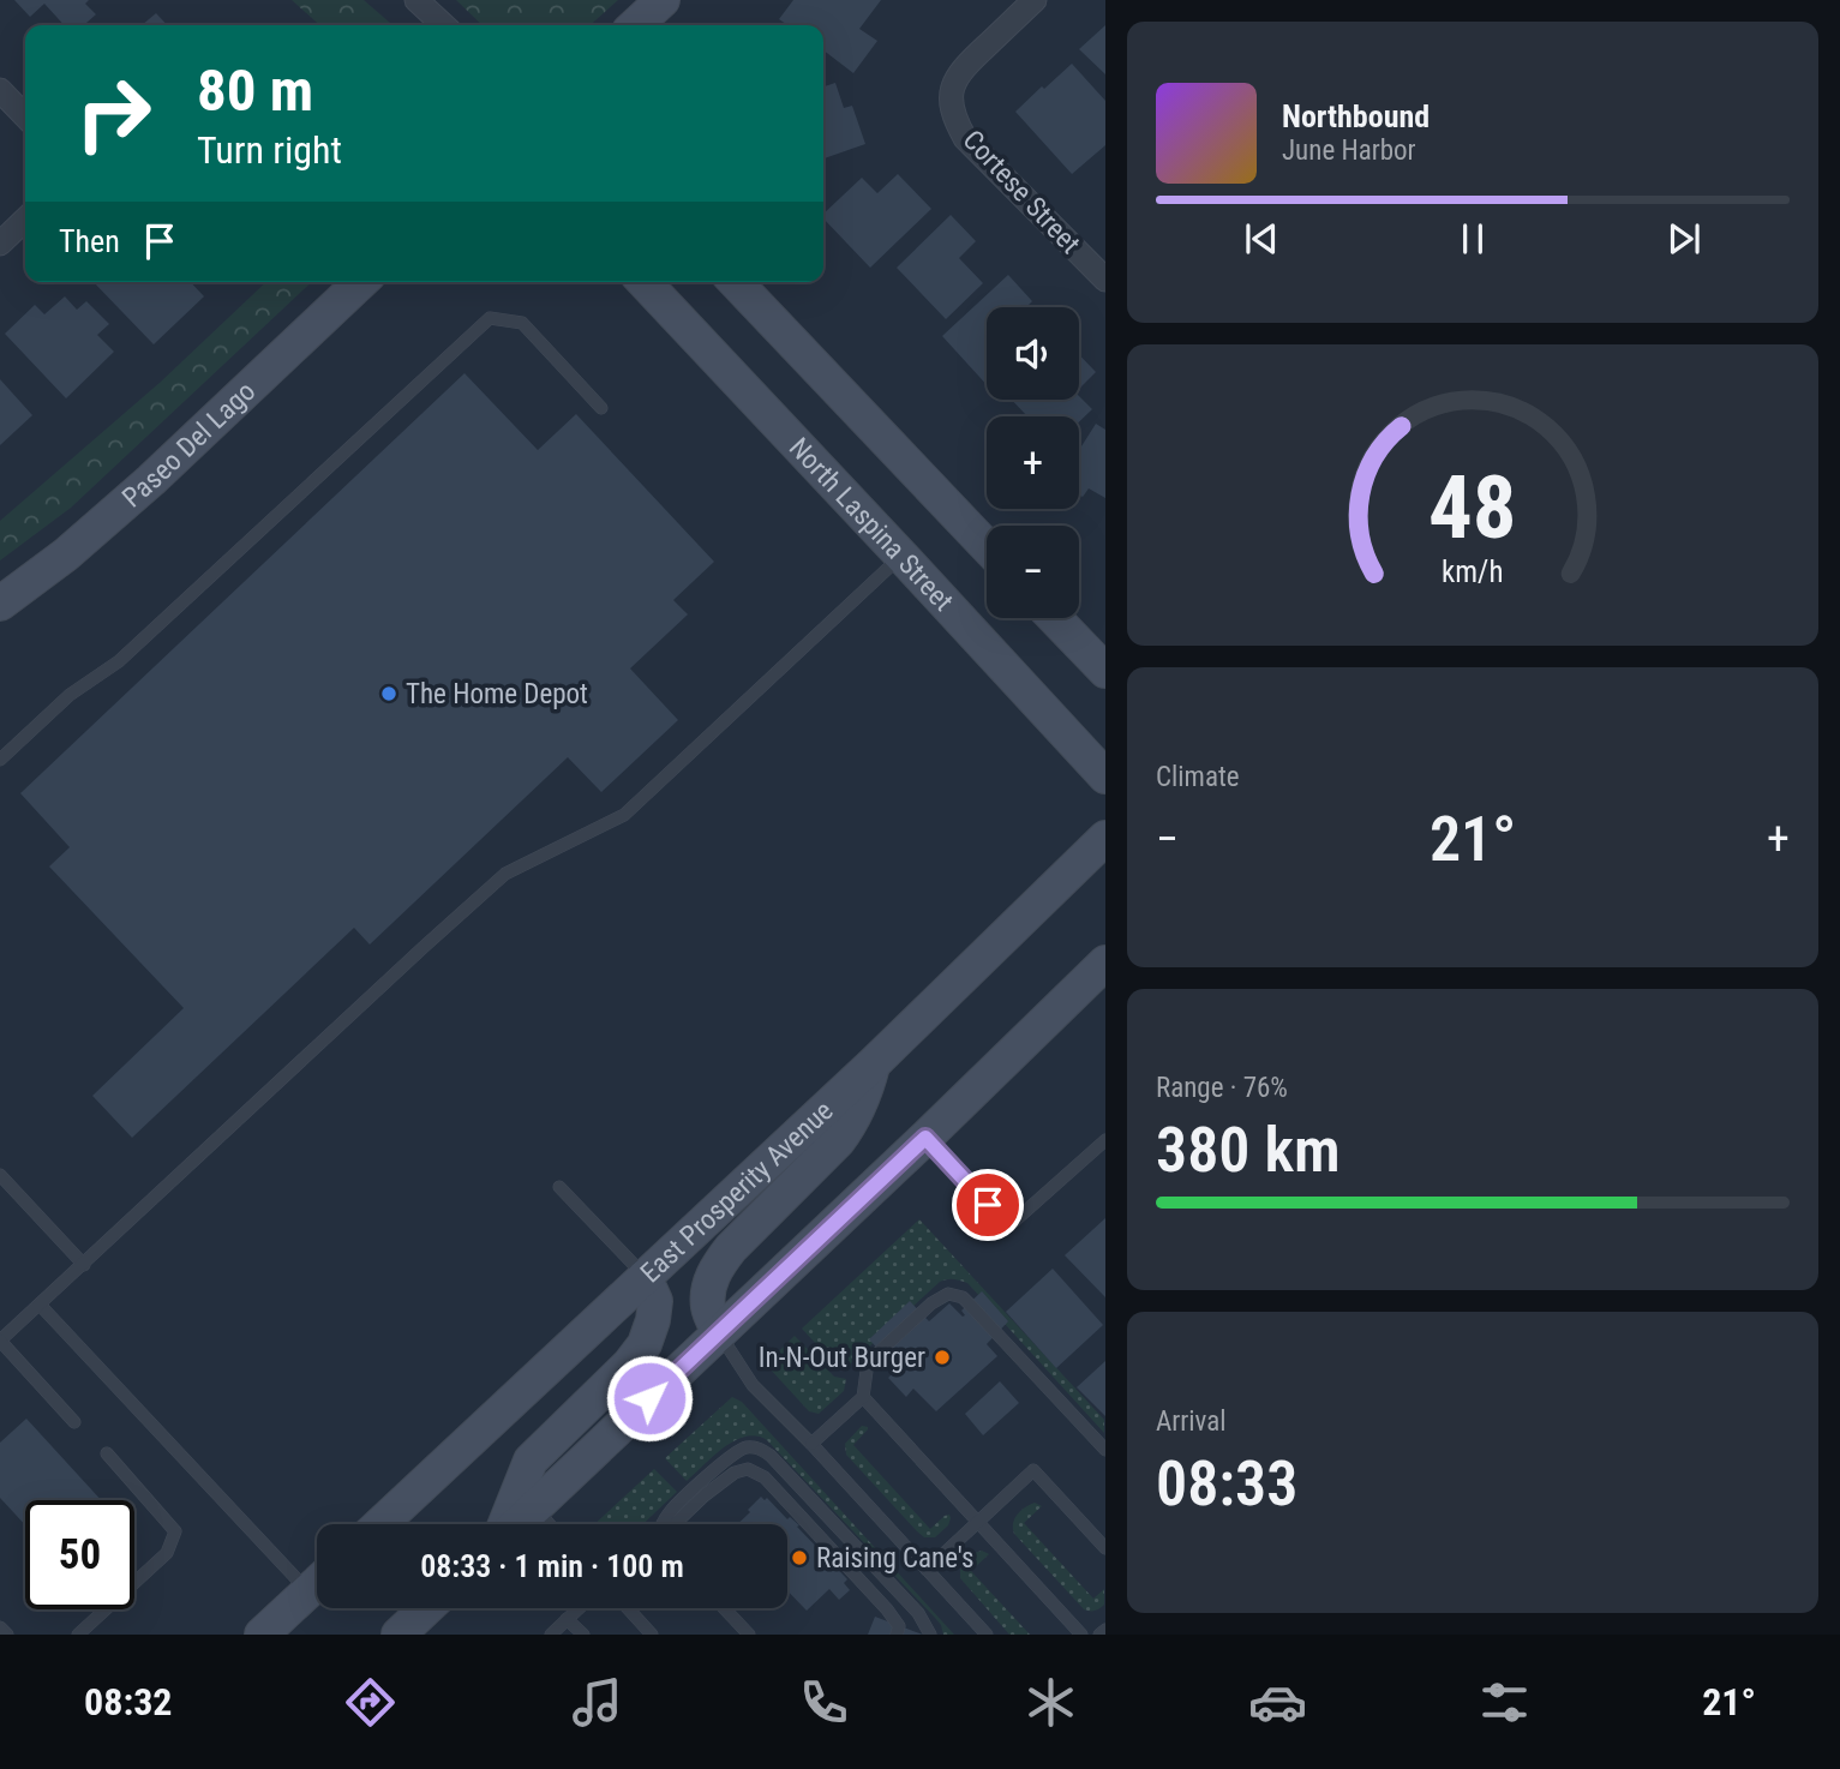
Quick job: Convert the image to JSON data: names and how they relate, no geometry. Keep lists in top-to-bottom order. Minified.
{"streets":{"main road":["Paseo Del Lago","North Laspina Street","East Prosperity Avenue"],"street":["Cortese Street"]},"places":["The Home Depot","In-N-Out Burger","Raising Cane's"],"page":{"turn":["80 m","Turn right"],"song":["Northbound","June Harbor"],"then":"Then","map_buttons":["+","−"],"tile":["Climate",["Range · 76%","380 km"],["Arrival","08:33"]],"heat":["−","21°","+"],"limit":"50","trip":"08:33 · 1 min · 100 m","tabs":["08:32","21°"],"gauge":["48","km/h"]}}
